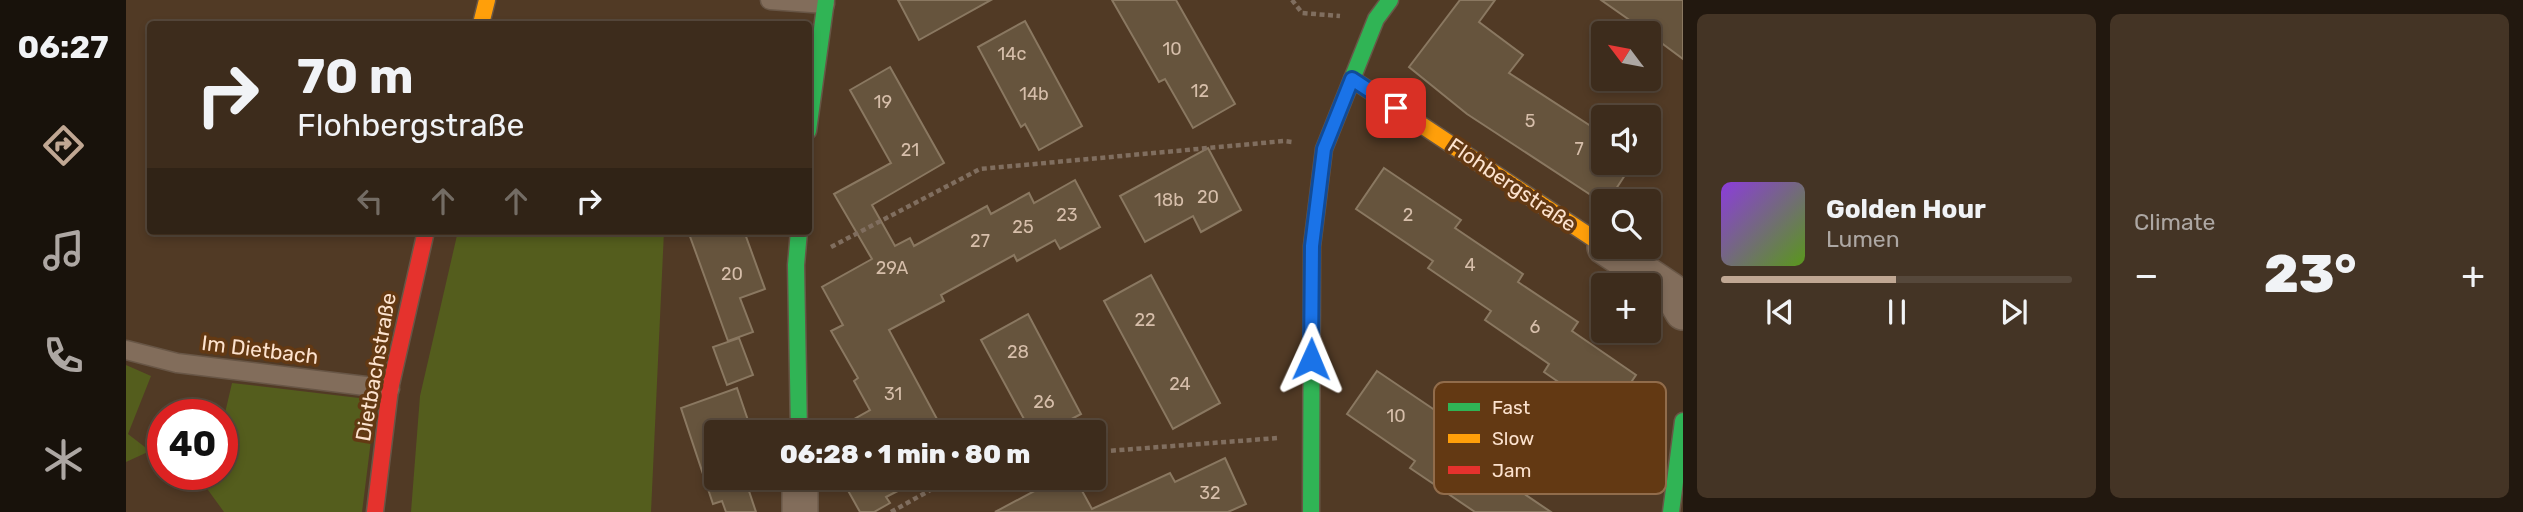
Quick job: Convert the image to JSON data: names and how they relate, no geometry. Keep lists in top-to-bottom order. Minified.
{"streets":{"street":["Flohbergstraße","Dietbachstraße"],"lane":["Im Dietbach"]},"crossings":[["Im Dietbach","Dietbachstraße"]],"house_numbers":["10","14c","12","14b","19","5","7","21","20","18b","23","2","25","27","4","29A","20","22","6","28","24","31","26","10","32"],"legend":["Fast","Slow","Jam"],"north":"top left","page":{"tabs":"06:27","tile":"Climate","map_buttons":"+","turn":["70 m","Flohbergstraße"],"song":["Golden Hour","Lumen"],"heat":["−","23°","+"],"limit":"40","trip":"06:28 · 1 min · 80 m"}}
